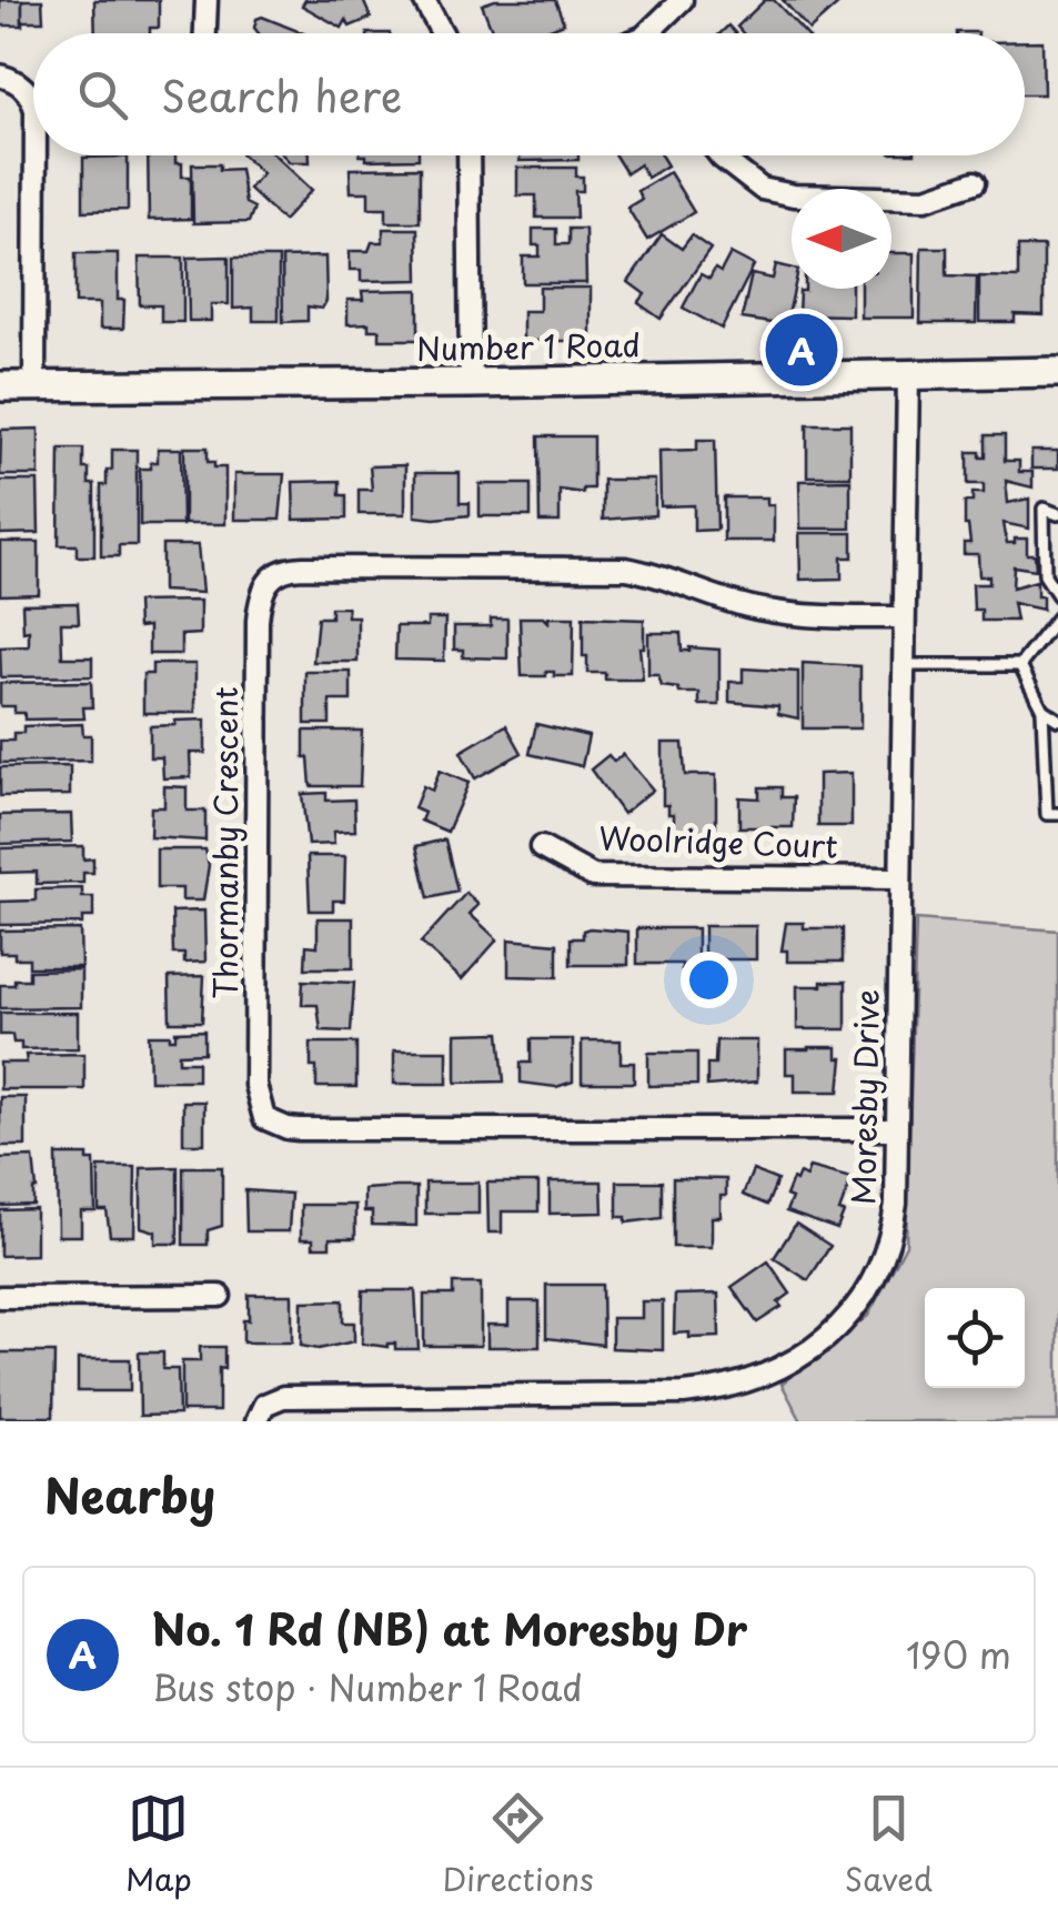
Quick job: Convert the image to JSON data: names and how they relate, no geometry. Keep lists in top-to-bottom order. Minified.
{"streets":{"main road":["Number 1 Road"],"street":["Thormanby Crescent","Woolridge Court","Moresby Drive"]},"crossings":[["Number 1 Road","Moresby Drive"],["Thormanby Crescent","Moresby Drive"],["Woolridge Court","Moresby Drive"]],"north":"left","page":{"search":"Search here","pins":"A","heading":"Nearby","list":[{"mark":"A","name":"No. 1 Rd (NB) at Moresby Dr","note":"Bus stop · Number 1 Road","value":"190 m"}],"nav":["Map","Directions","Saved"]}}
